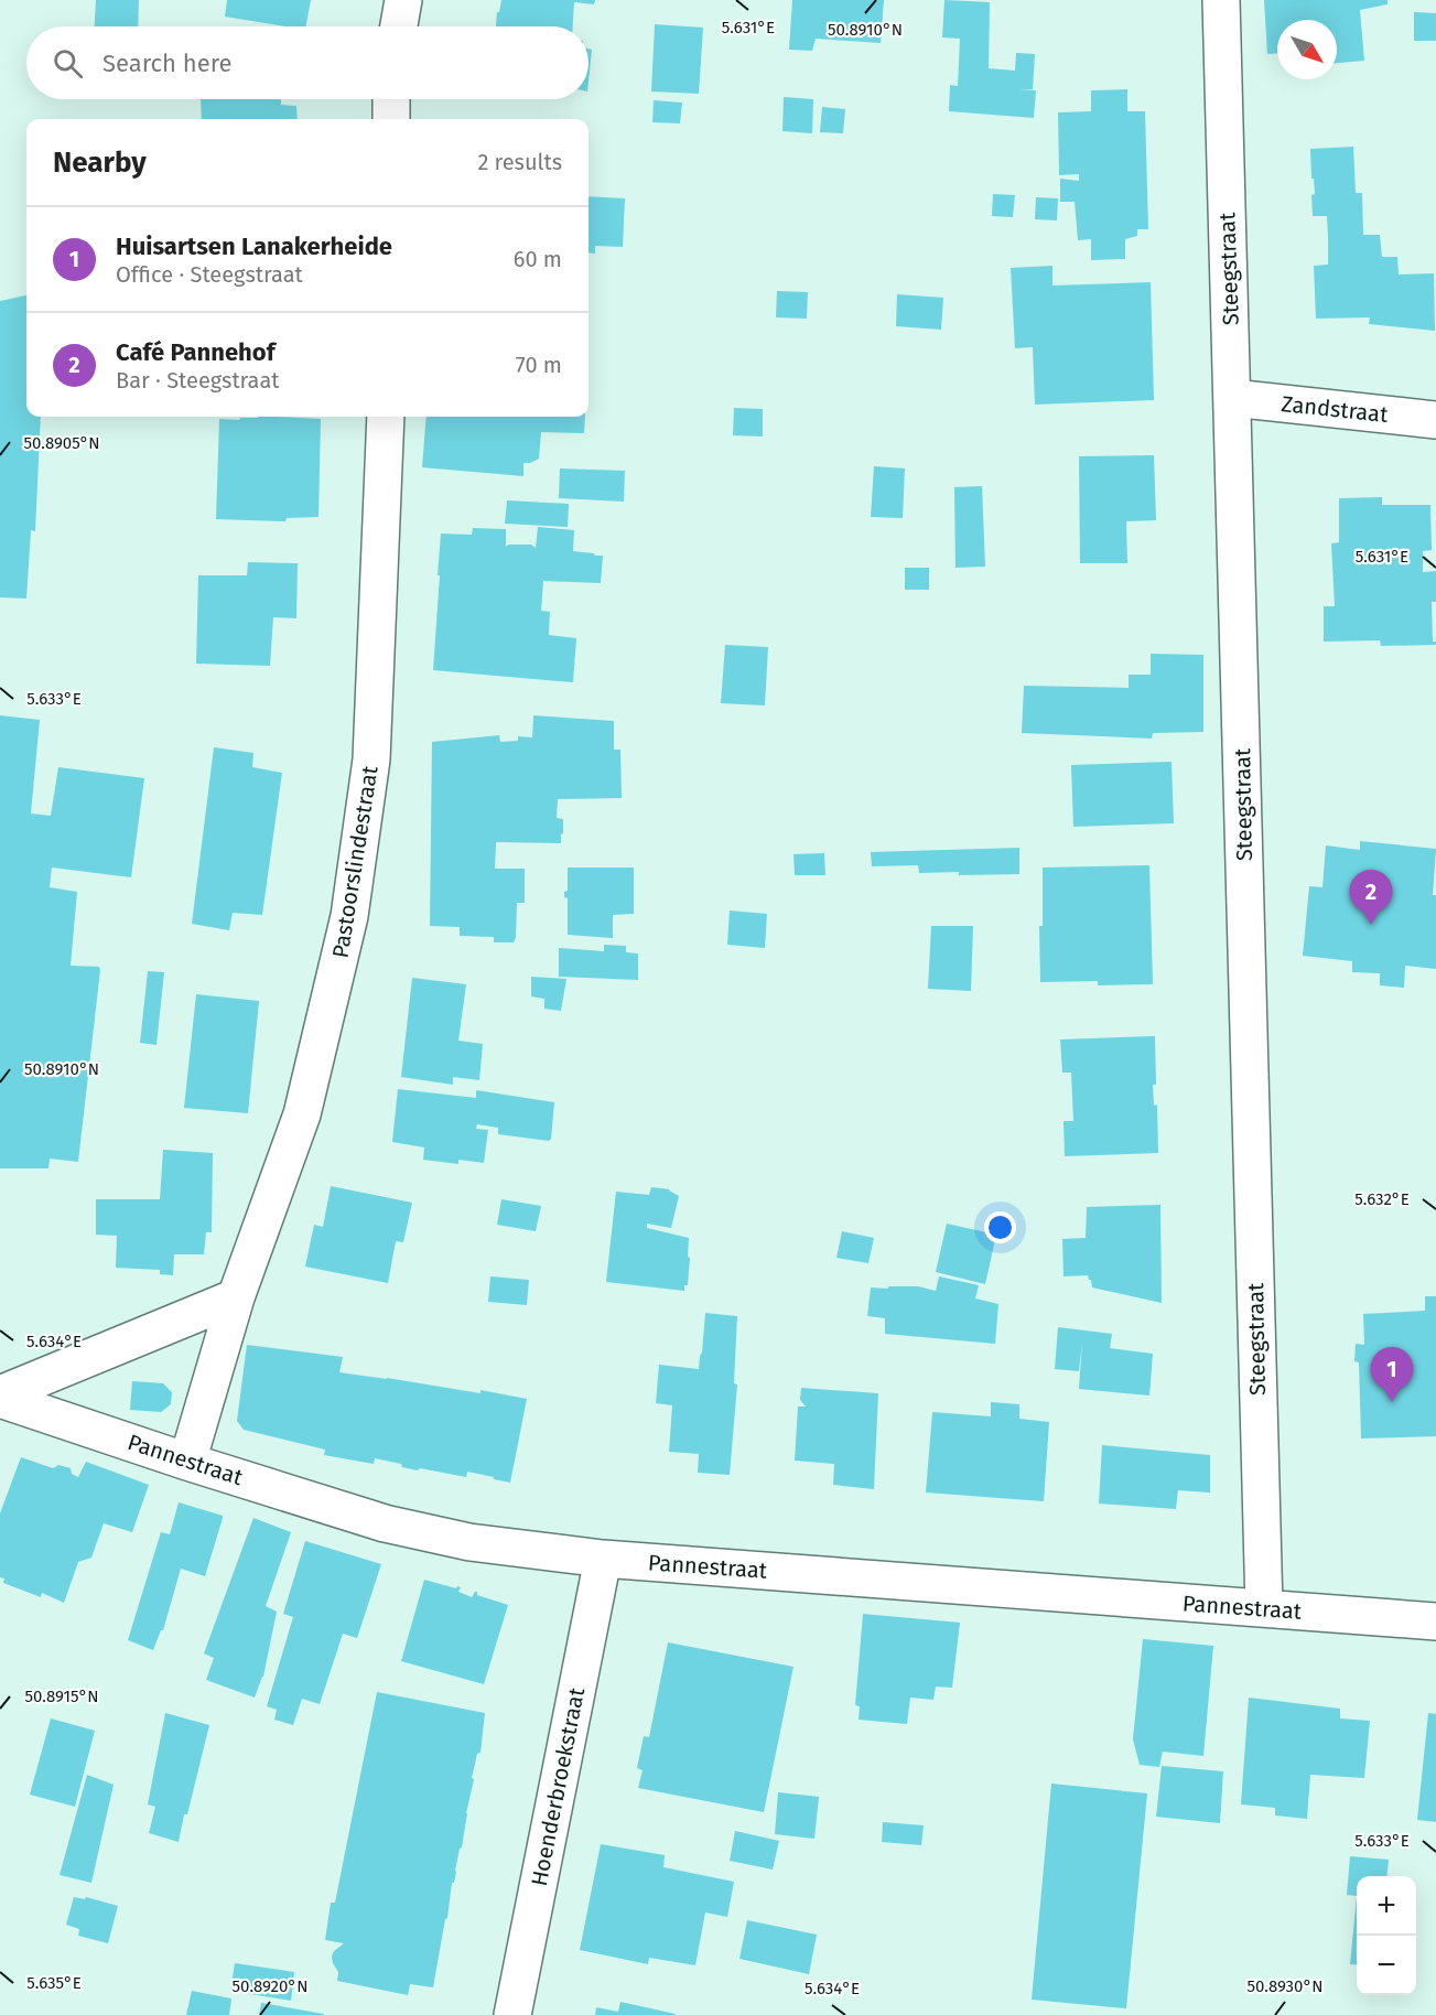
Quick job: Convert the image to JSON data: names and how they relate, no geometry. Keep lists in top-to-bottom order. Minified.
{"streets":{"street":["Steegstraat","Zandstraat","Pastoorslindestraat","Pannestraat","Hoenderbroekstraat"]},"crossings":[["Steegstraat","Zandstraat"],["Steegstraat","Pannestraat"],["Pastoorslindestraat","Pannestraat"],["Pannestraat","Hoenderbroekstraat"]],"north":"bottom right","page":{"search":"Search here","heading":["Nearby","2 results"],"list":[{"mark":"1","name":"Huisartsen Lanakerheide","note":"Office · Steegstraat","value":"60 m"},{"mark":"2","name":"Café Pannehof","note":"Bar · Steegstraat","value":"70 m"}],"pins":["2","1"],"map_buttons":["+","−"]},"coordinates":["5.631°E","50.8910°N","50.8905°N","5.633°E","5.632°E","5.634°E","50.8915°N","5.635°E","50.8920°N","50.8930°N"]}
